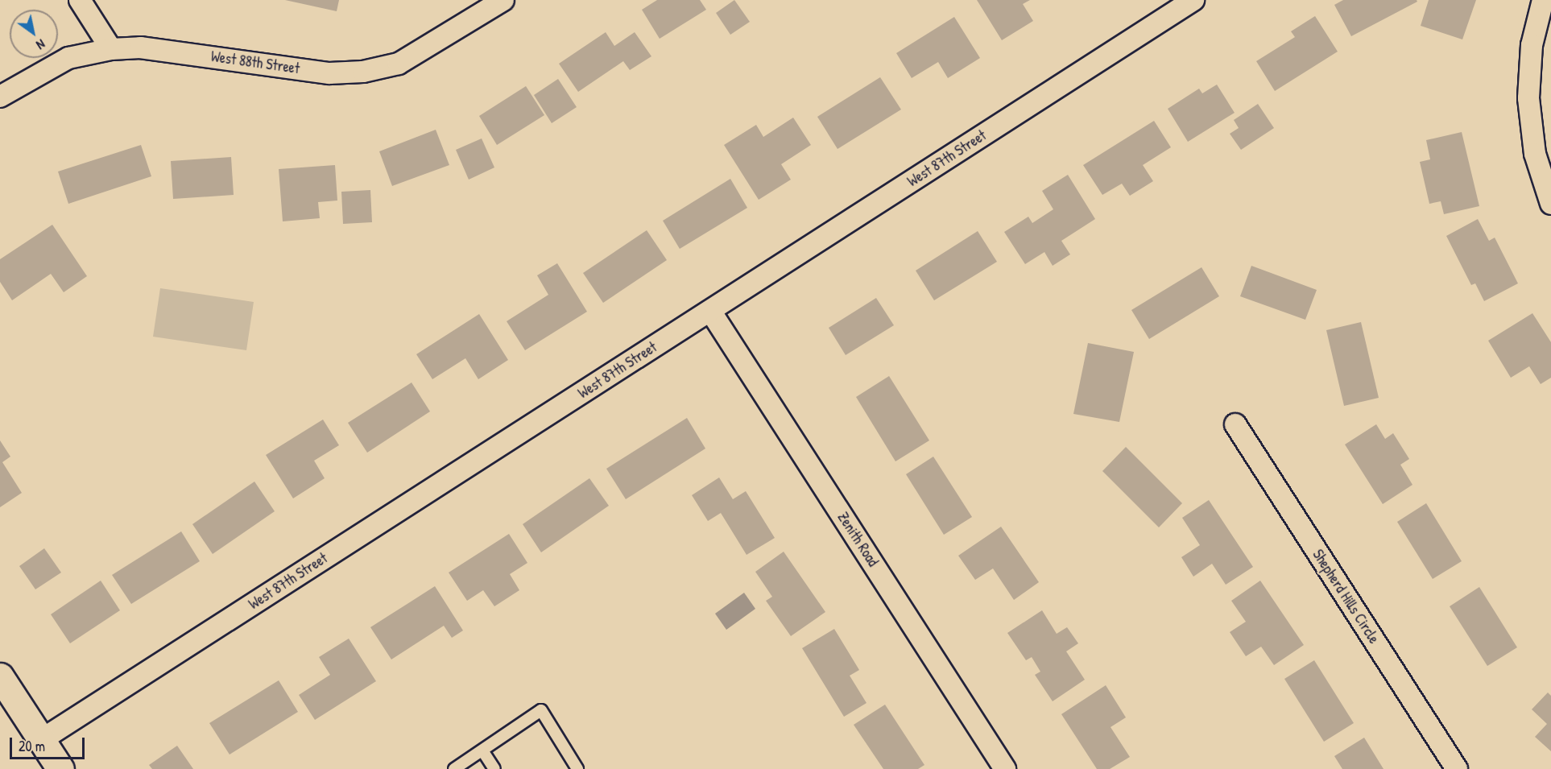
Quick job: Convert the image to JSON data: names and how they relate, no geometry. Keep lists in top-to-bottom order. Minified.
{"streets":{"street":["West 88th Street","West 87th Street","Zenith Road","Shepherd Hills Circle"]},"crossings":[["West 87th Street","Zenith Road"]],"scale_bar":"20 m","north":"bottom right"}
